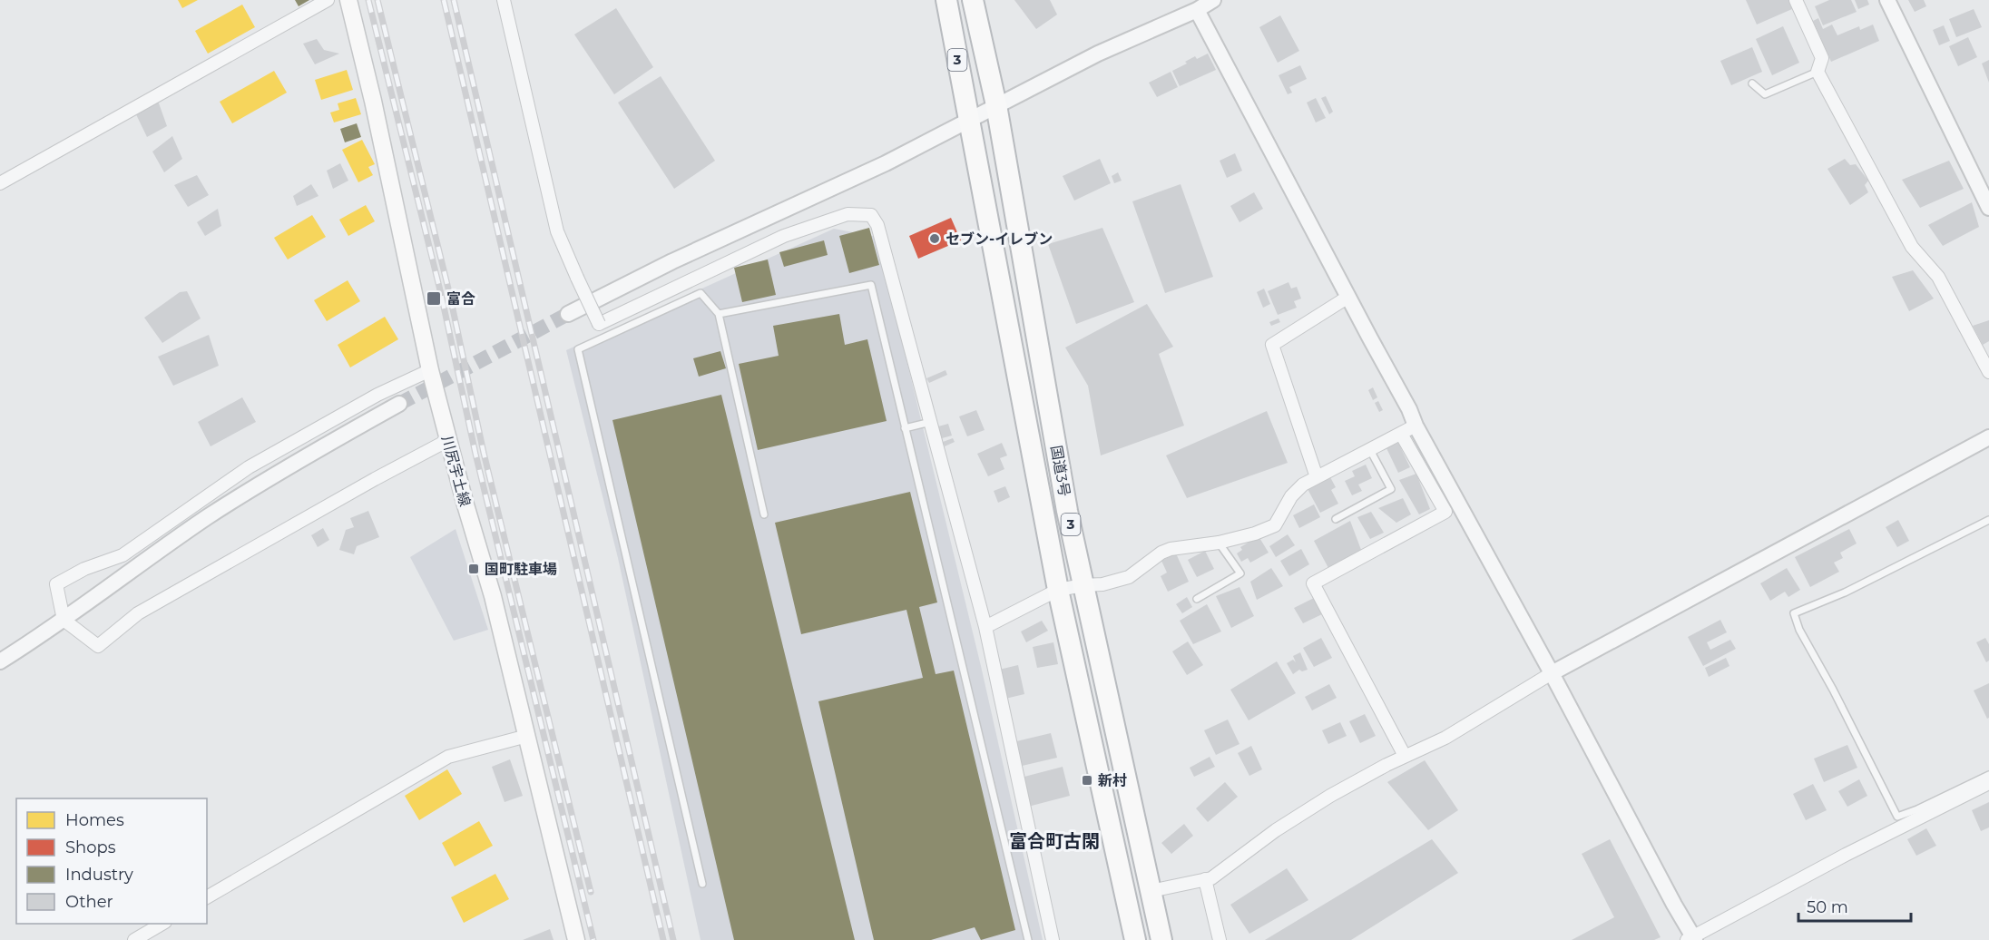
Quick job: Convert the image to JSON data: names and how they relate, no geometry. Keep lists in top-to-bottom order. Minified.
{"streets":{"highway":["3","国道3号"],"main road":["川尻宇土線"]},"districts":["富合町古閑"],"places":{"other":["セブン-イレブン"],"transit":["富合","国町駐車場","新村"]},"legend":["Homes","Shops","Industry","Other"],"scale_bar":"50 m"}
